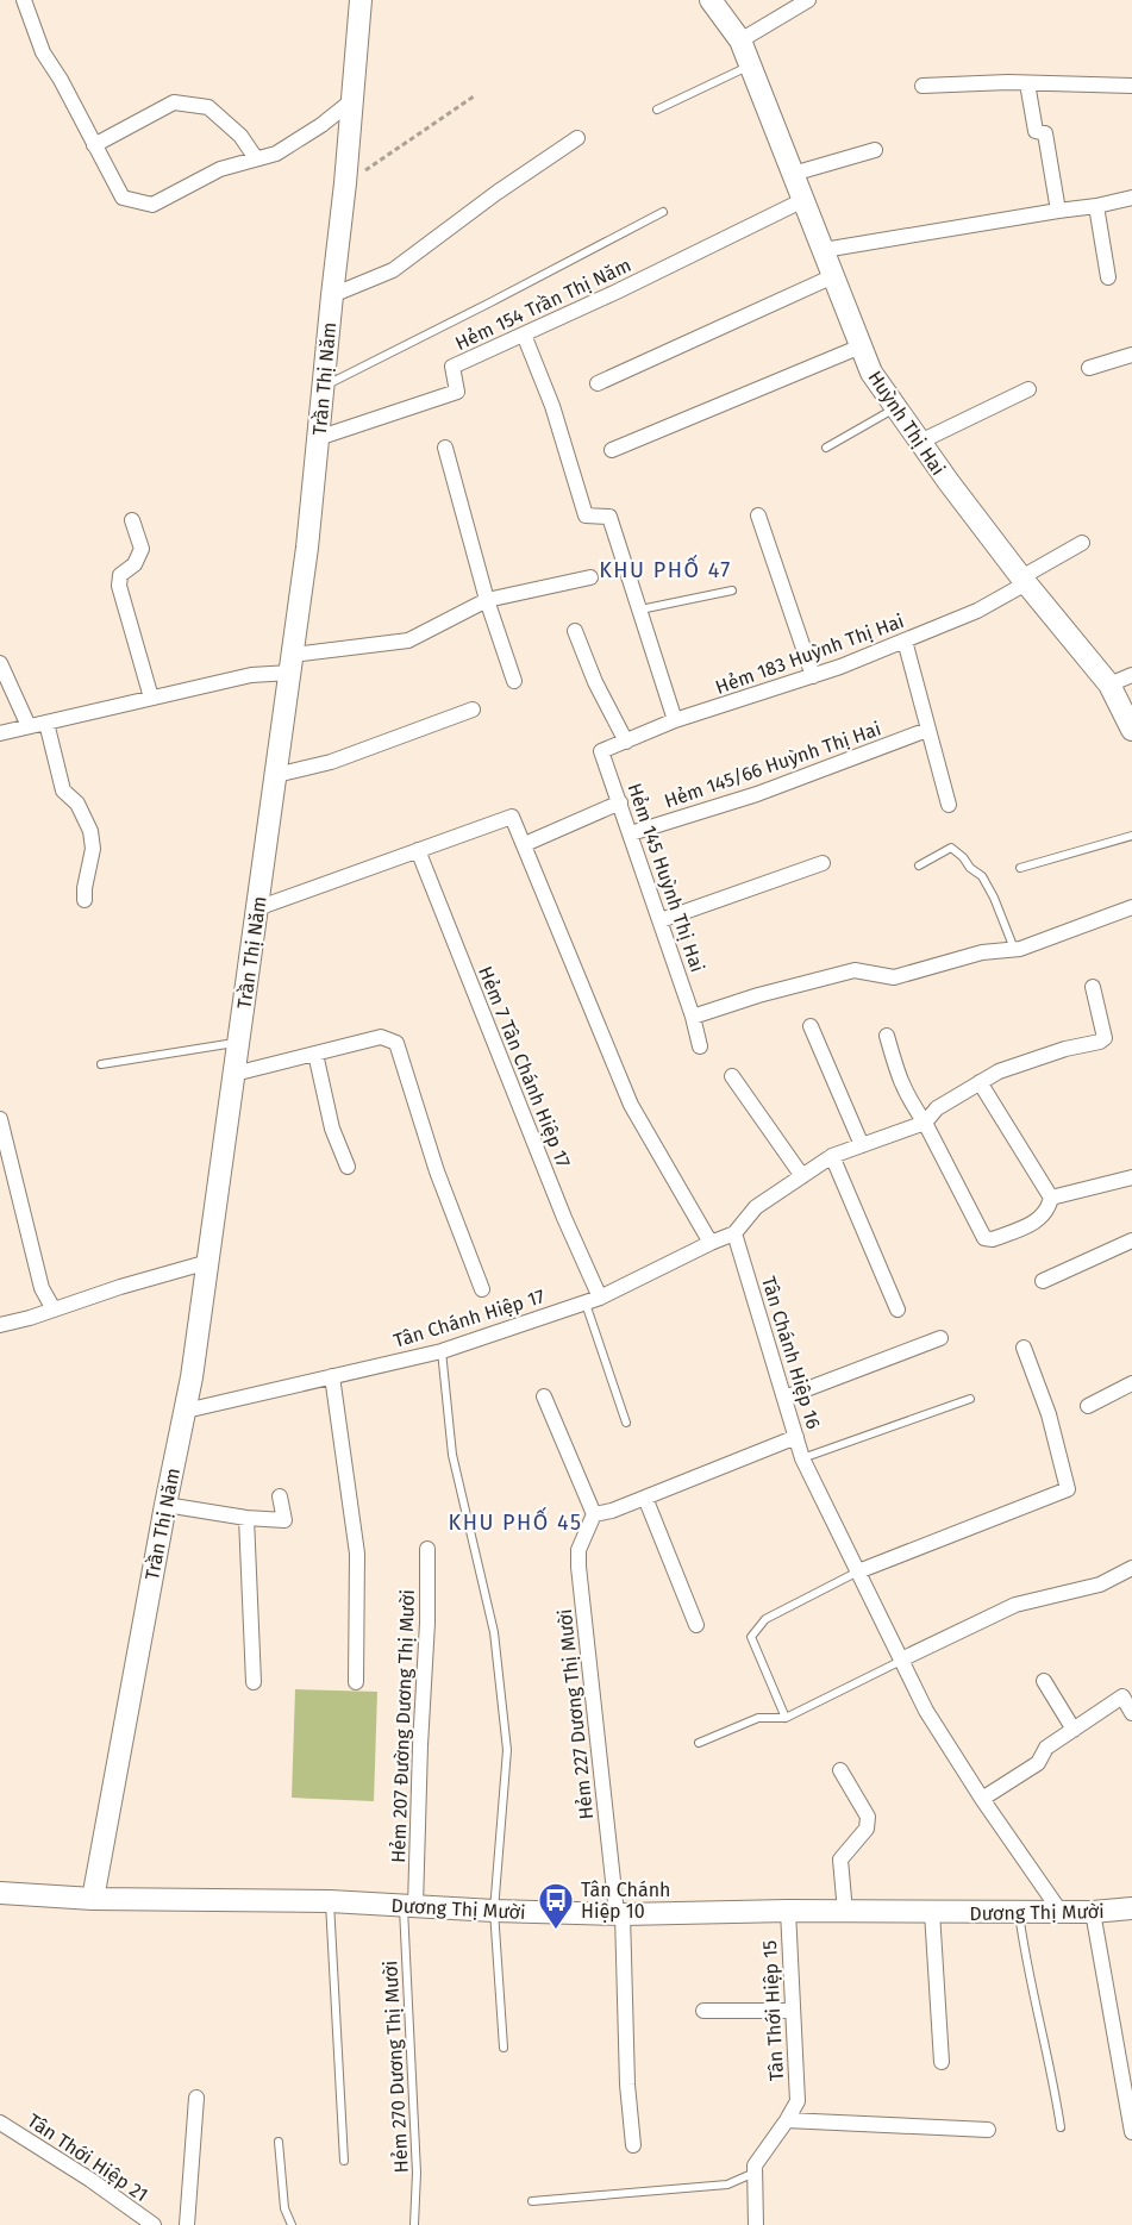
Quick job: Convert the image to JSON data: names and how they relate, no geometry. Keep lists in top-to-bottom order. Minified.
{"streets":{"street":["Hẻm 154 Trần Thị Năm","Trần Thị Năm","Huỳnh Thị Hai","Hẻm 183 Huỳnh Thị Hai","Hẻm 145/66 Huỳnh Thị Hai","Hẻm 145 Huỳnh Thị Hai","Hẻm 7 Tân Chánh Hiệp 17","Tân Chánh Hiệp 17","Tân Chánh Hiệp 16","Hẻm 227 Dương Thị Mười","Hẻm 207 Đường Dương Thị Mười","Dương Thị Mười","Tân Thới Hiệp 15","Tân Thới Hiệp 21"],"lane":["Hẻm 270 Dương Thị Mười"]},"crossings":[["Hẻm 154 Trần Thị Năm","Trần Thị Năm"],["Hẻm 154 Trần Thị Năm","Huỳnh Thị Hai"],["Trần Thị Năm","Tân Chánh Hiệp 17"],["Trần Thị Năm","Dương Thị Mười"],["Huỳnh Thị Hai","Hẻm 183 Huỳnh Thị Hai"],["Hẻm 183 Huỳnh Thị Hai","Hẻm 145 Huỳnh Thị Hai"],["Hẻm 145/66 Huỳnh Thị Hai","Hẻm 145 Huỳnh Thị Hai"],["Hẻm 7 Tân Chánh Hiệp 17","Tân Chánh Hiệp 17"],["Tân Chánh Hiệp 16","Dương Thị Mười"],["Hẻm 227 Dương Thị Mười","Dương Thị Mười"],["Hẻm 207 Đường Dương Thị Mười","Dương Thị Mười"],["Hẻm 207 Đường Dương Thị Mười","Hẻm 270 Dương Thị Mười"],["Dương Thị Mười","Tân Thới Hiệp 15"],["Dương Thị Mười","Hẻm 270 Dương Thị Mười"]],"districts":["KHU PHỐ 47","KHU PHỐ 45"],"places":{"bus stop":["Tân Chánh Hiệp 10"]}}
